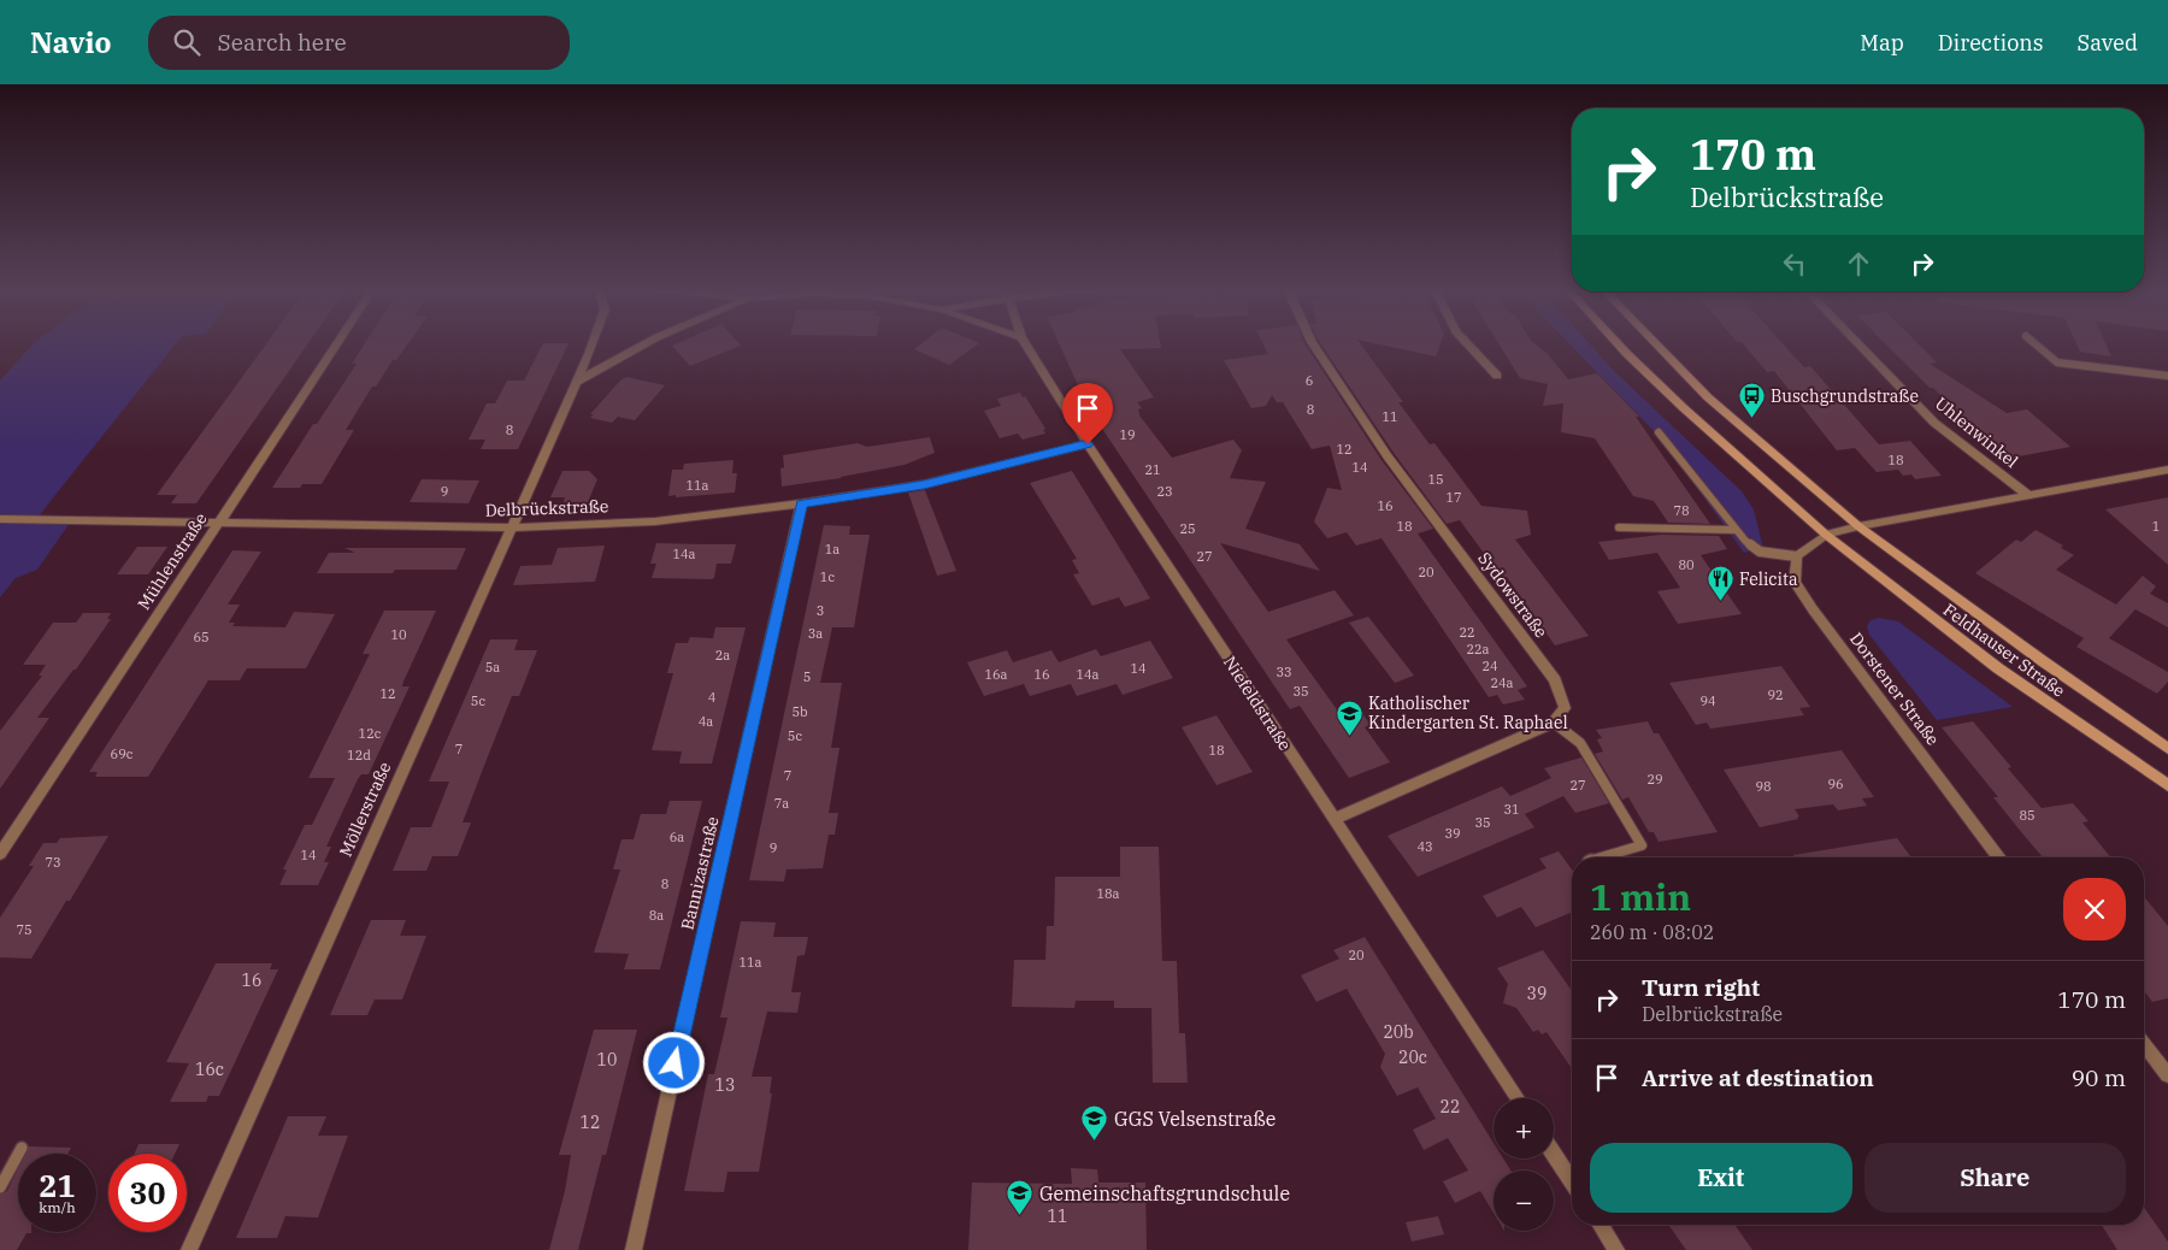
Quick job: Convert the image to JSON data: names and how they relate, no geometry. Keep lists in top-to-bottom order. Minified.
{"streets":{"main road":["Feldhauser Straße"],"street":["Uhlenwinkel","Delbrückstraße","Mühlenstraße","Sydowstraße","Dorstener Straße","Niefeldstraße","Möllerstraße","Bannizastraße"]},"crossings":[["Delbrückstraße","Mühlenstraße"],["Delbrückstraße","Niefeldstraße"],["Delbrückstraße","Möllerstraße"],["Delbrückstraße","Bannizastraße"]],"places":{"bus stop":["Buschgrundstraße"],"restaurant":["Felicita"],"school or university":["Katholischer Kindergarten St. Raphael","GGS Velsenstraße","Gemeinschaftsgrundschule"]},"house_numbers":["6","8","11","8","19","12","18","14","21","15","11a","9","23","17","16","78","18","1","25","1a","14a","27","80","20","1c","3","22","3a","10","65","22a","2a","24","5a","14","33","16a","16","14a","5","24a","35","12","92","4","5c","94","5b","4a","12c","5c","7","18","69c","12d","7","29","96","27","98","7a","31","85","35","39","6a","43","9","14","73","8","18a","8a","75","20","11a","16","39","20b","20c","10","16c","13","22","12","11"],"page":{"header":"Navio","search":"Search here","nav":["Map","Directions","Saved"],"turn":["170 m","Delbrückstraße"],"heading":["1 min","260 m · 08:02"],"list":[{"name":"Turn right","note":"Delbrückstraße","value":"170 m"},{"name":"Arrive at destination","value":"90 m"}],"map_buttons":["+","−"],"buttons":["Exit","Share"],"speed":"21 km/h","limit":"30"}}
